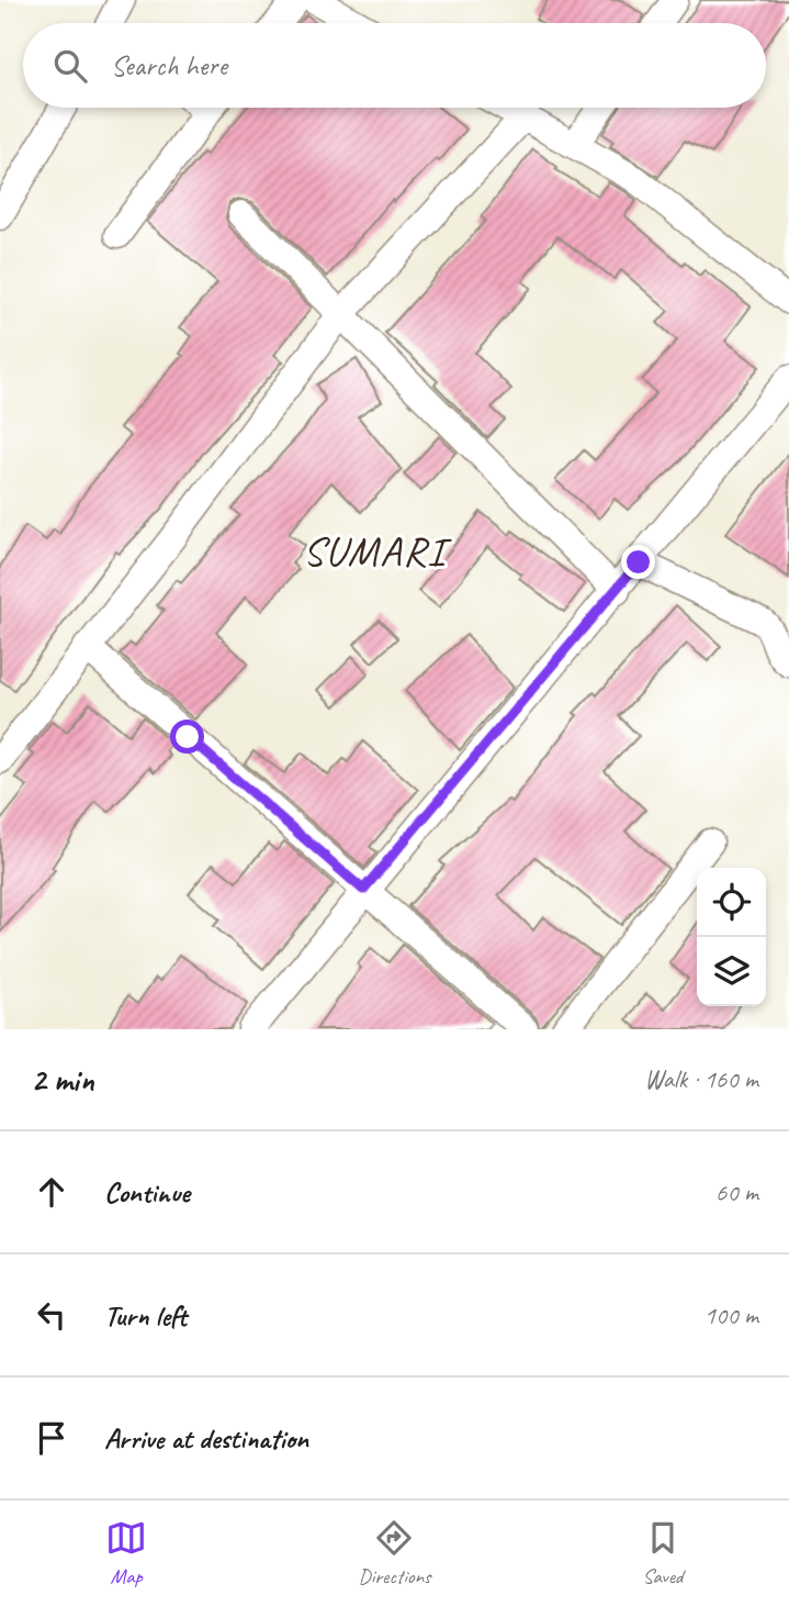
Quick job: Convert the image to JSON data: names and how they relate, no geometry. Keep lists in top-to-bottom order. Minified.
{"districts":["SUMARI"],"page":{"search":"Search here","heading":["2 min","Walk · 160 m"],"list":[["Continue","60 m"],["Turn left","100 m"],"Arrive at destination"],"nav":["Map","Directions","Saved"]}}
